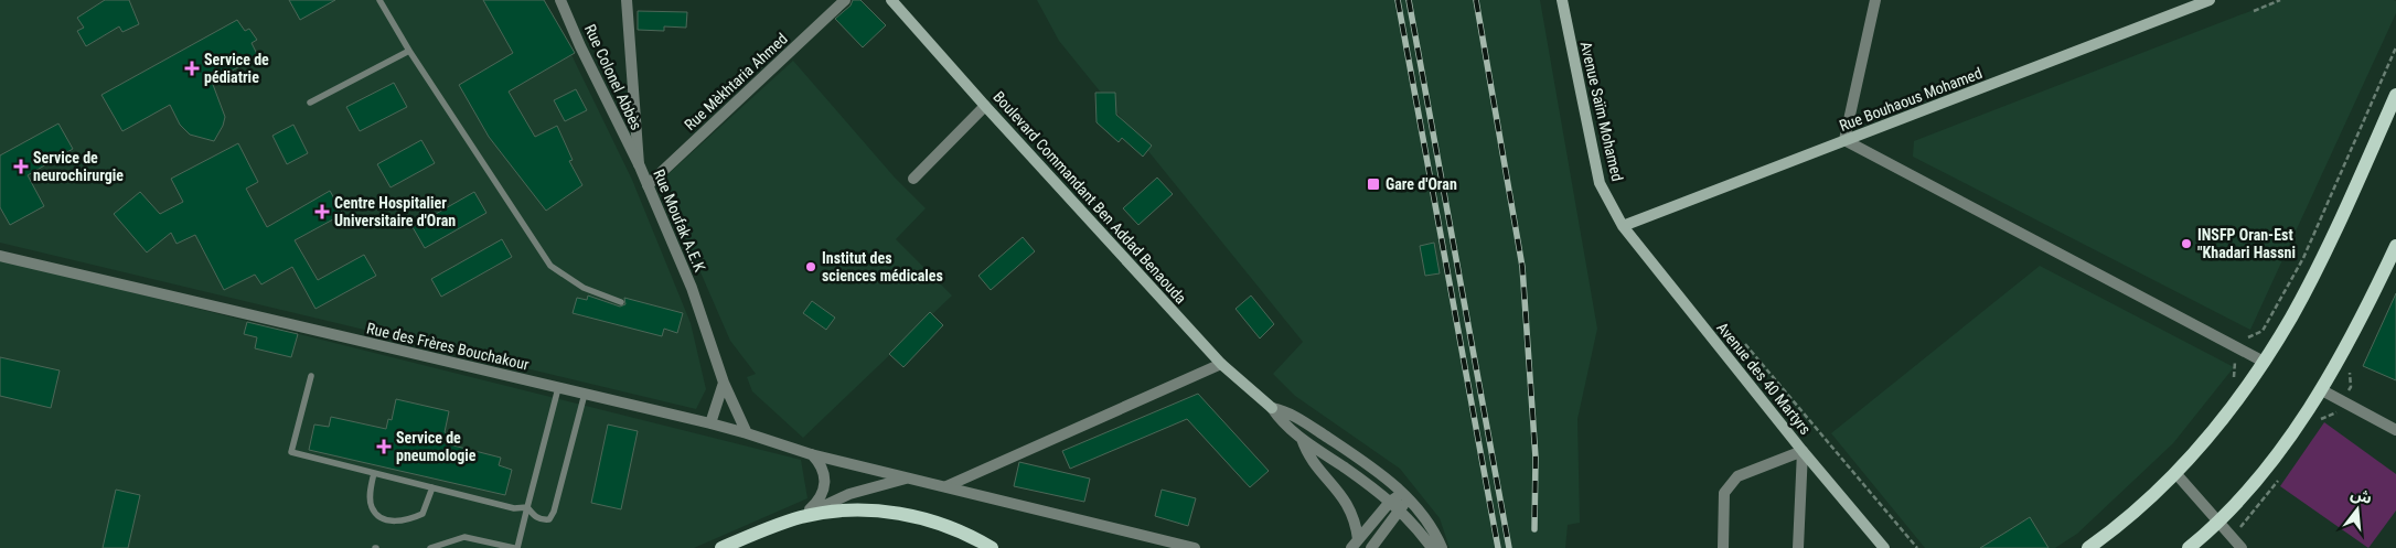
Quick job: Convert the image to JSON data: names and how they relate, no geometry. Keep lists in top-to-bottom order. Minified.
{"streets":{"main road":["Rue Bouhaous Mohamed","Avenue Saïm Mohamed","Boulevard Commandant Ben Addad Benaouda","Avenue des 40 Martyrs"],"street":["Rue Colonel Abbès","Rue Mèkhtaria Ahmed","Rue Moufak A.E.K","Rue des Frères Bouchakour"]},"crossings":[["Rue Colonel Abbès","Rue Moufak A.E.K"],["Rue Mèkhtaria Ahmed","Rue Moufak A.E.K"],["Rue Bouhaous Mohamed","Avenue Saïm Mohamed"],["Rue Bouhaous Mohamed","Avenue des 40 Martyrs"],["Avenue Saïm Mohamed","Avenue des 40 Martyrs"],["Rue Moufak A.E.K","Rue des Frères Bouchakour"]],"places":{"health":["Service de pédiatrie","Service de neurochirurgie","Centre Hospitalier Universitaire d'Oran","Service de pneumologie"],"transit":["Gare d'Oran"],"other":["INSFP Oran-Est \"Khadari Hassni","Institut des sciences médicales"]},"north":"top"}
